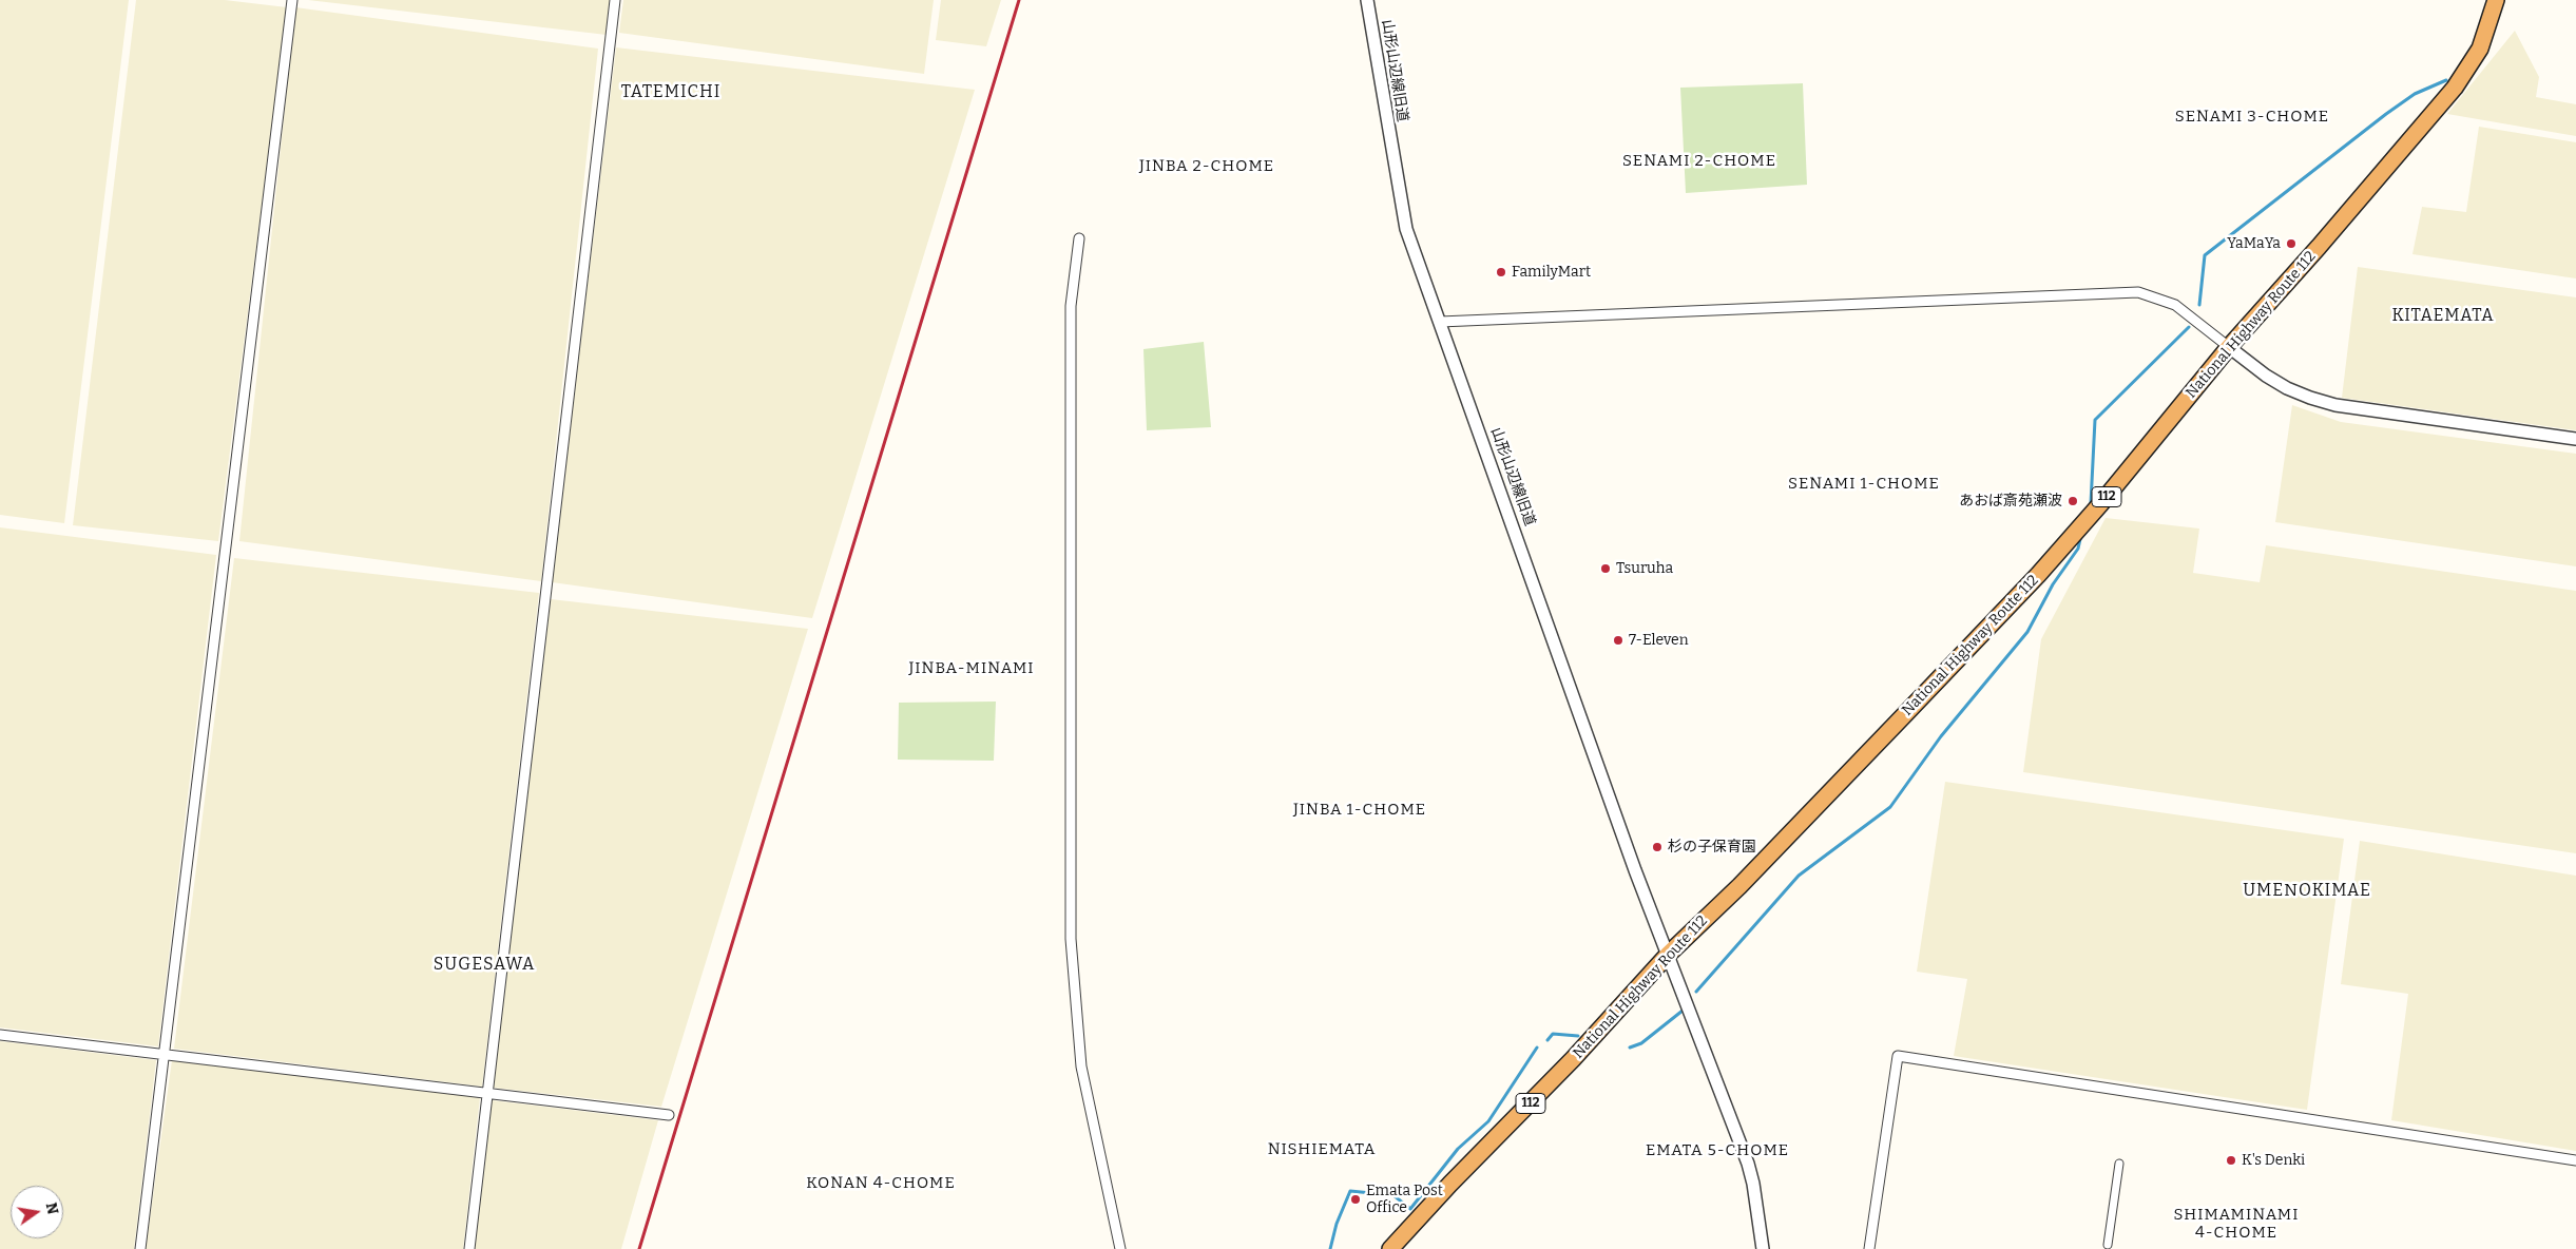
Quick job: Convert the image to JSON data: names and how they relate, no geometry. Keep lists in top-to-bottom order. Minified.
{"streets":{"highway":["National Highway Route 112","112"],"street":["山形山辺線旧道"]},"crossings":[["山形山辺線旧道","National Highway Route 112"]],"districts":["TATEMICHI","SENAMI 3-CHOME","SENAMI 2-CHOME","JINBA 2-CHOME","KITAEMATA","SENAMI 1-CHOME","JINBA-MINAMI","JINBA 1-CHOME","UMENOKIMAE","SUGESAWA","NISHIEMATA","EMATA 5-CHOME","KONAN 4-CHOME","SHIMAMINAMI 4-CHOME"],"places":["YaMaYa","FamilyMart","あおば斎苑瀬波","Tsuruha","7-Eleven","杉の子保育園","K's Denki","Emata Post Office"],"north":"right"}
